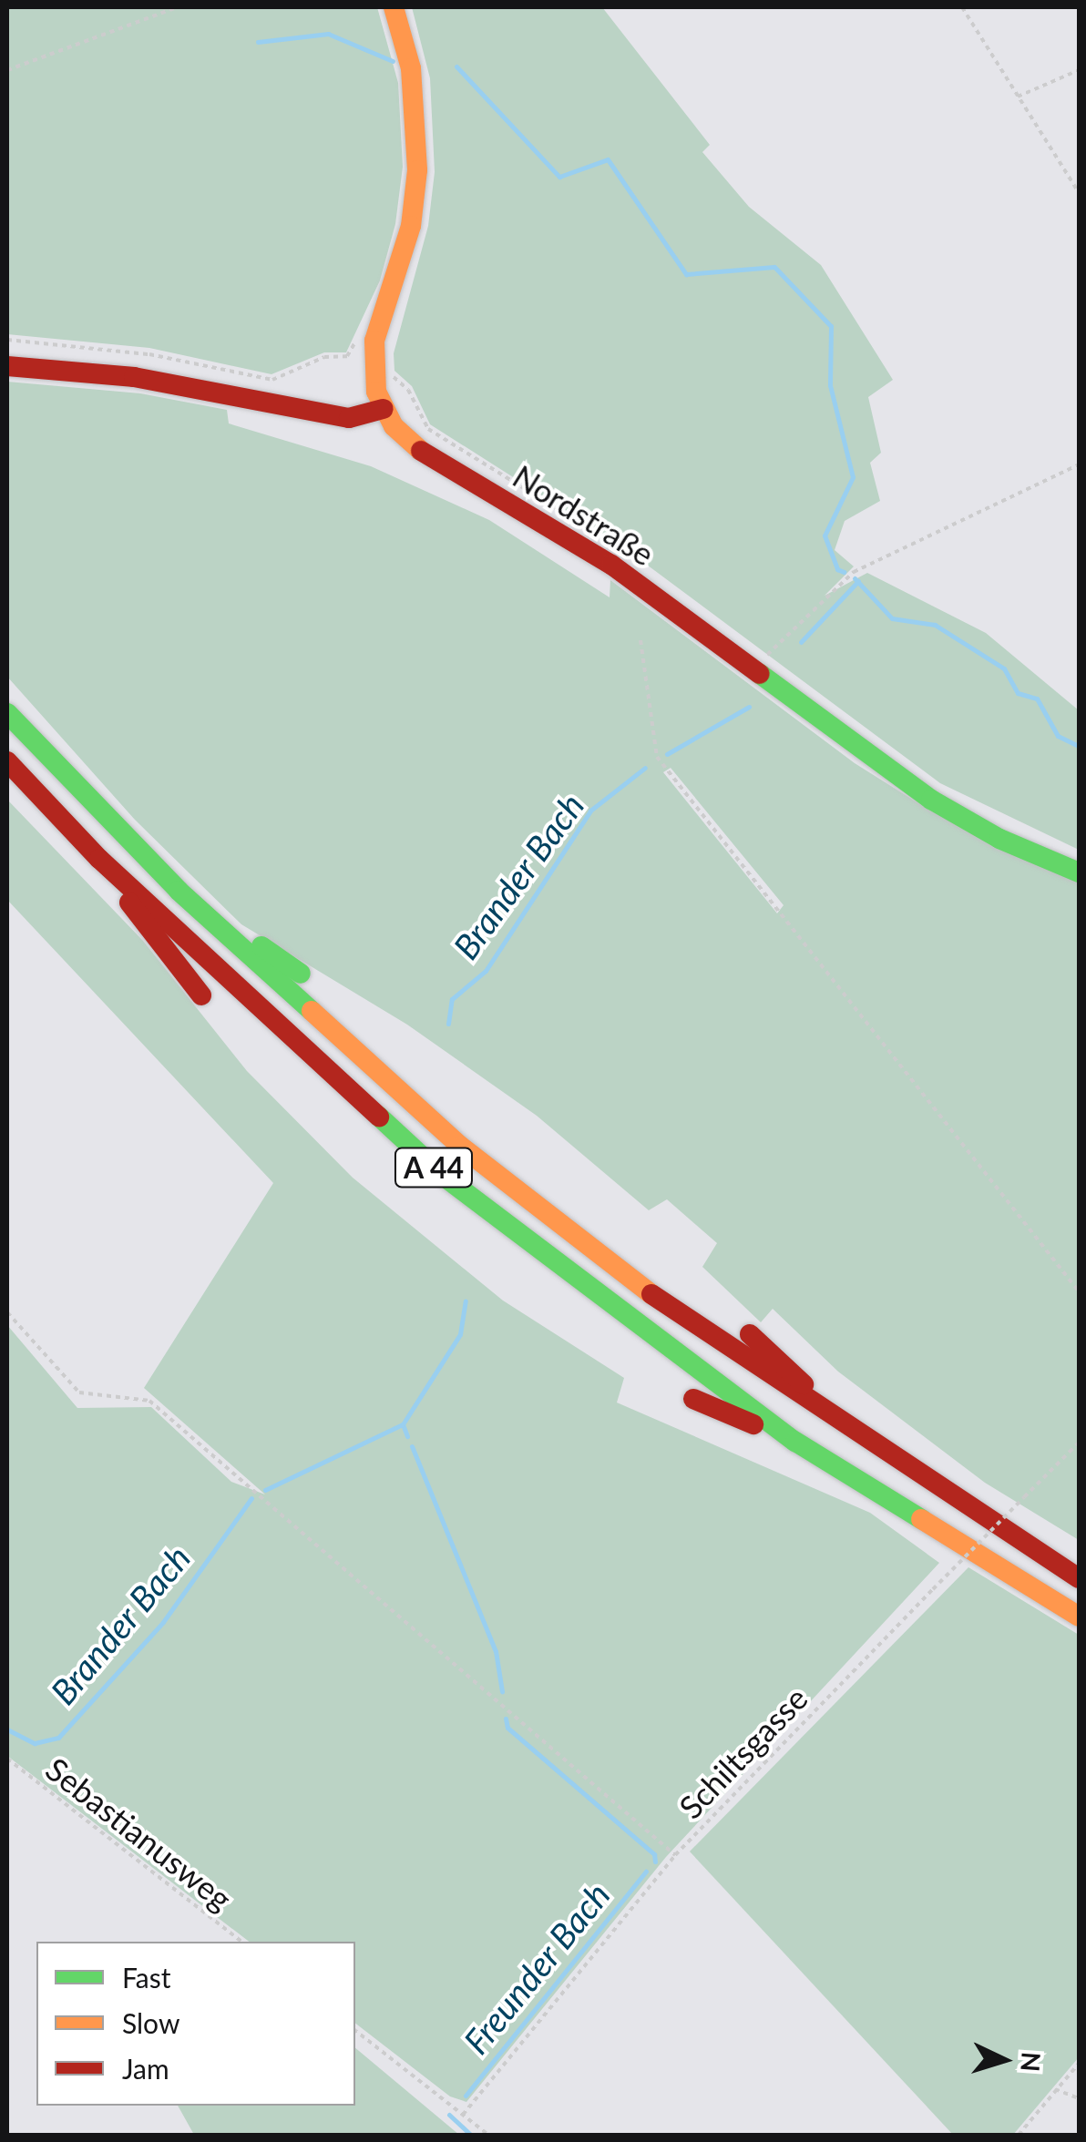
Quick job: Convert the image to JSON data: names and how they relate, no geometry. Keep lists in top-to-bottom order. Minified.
{"streets":{"main road":["Nordstraße","A 44"],"path":["Schiltsgasse","Sebastianusweg"]},"water":["Brander Bach","Freunder Bach"],"legend":["Fast","Slow","Jam"],"north":"right"}
